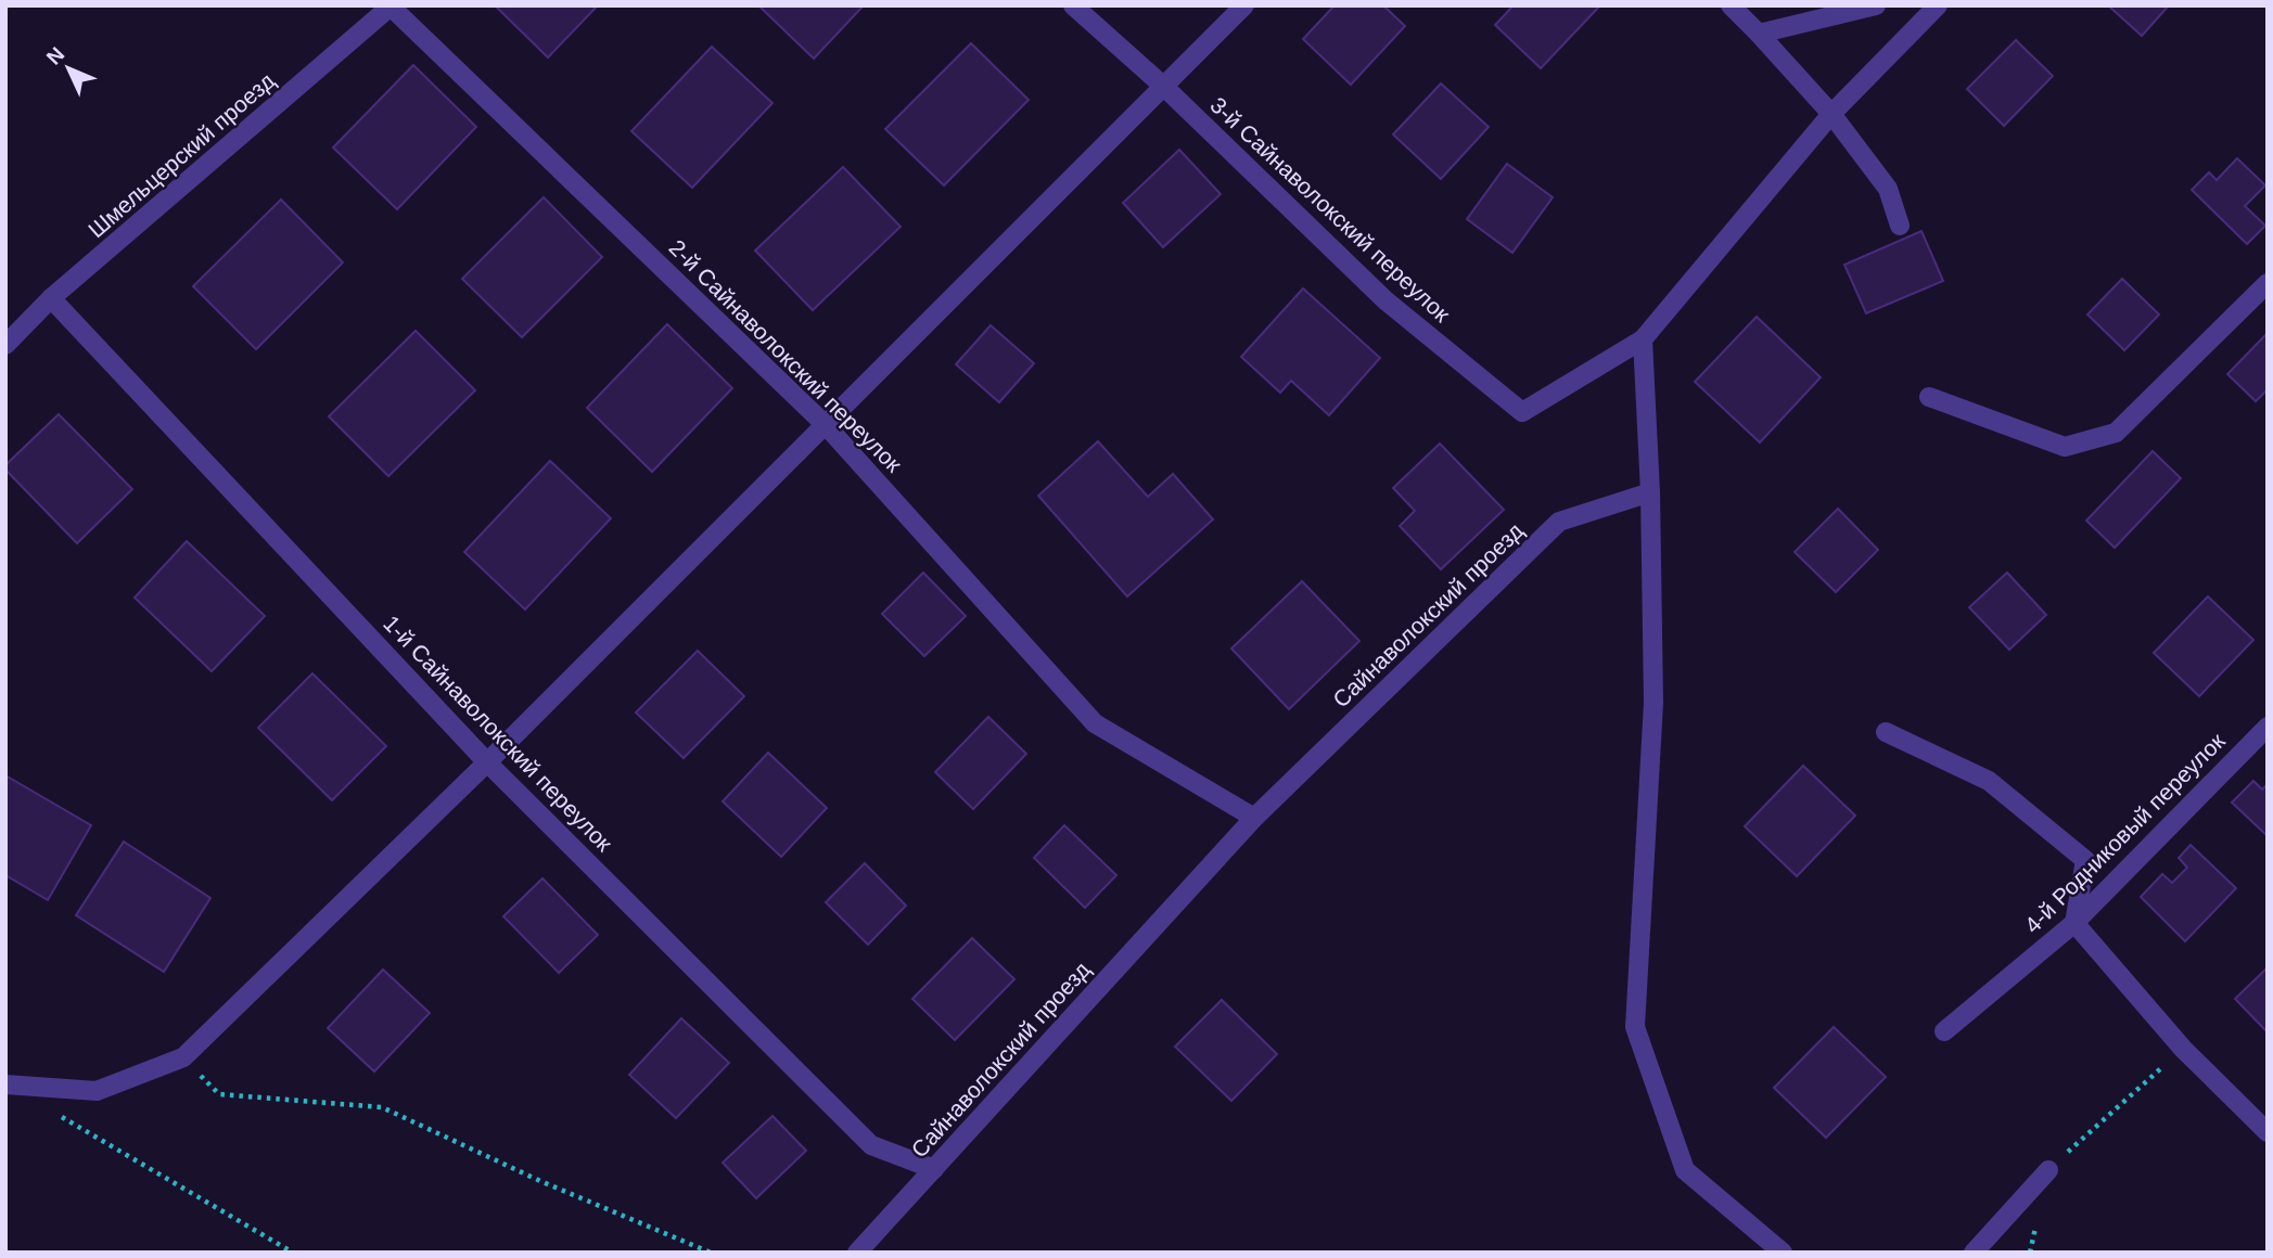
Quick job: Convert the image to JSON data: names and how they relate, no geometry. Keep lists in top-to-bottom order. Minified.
{"streets":{"street":["Шмельцерский проезд","3-й Сайнаволокский переулок","2-й Сайнаволокский переулок","Сайнаволокский проезд","1-й Сайнаволокский переулок","4-й Родниковый переулок"]},"crossings":[["Шмельцерский проезд","2-й Сайнаволокский переулок"],["Шмельцерский проезд","1-й Сайнаволокский переулок"],["2-й Сайнаволокский переулок","Сайнаволокский проезд"],["Сайнаволокский проезд","1-й Сайнаволокский переулок"]],"north":"top left"}
